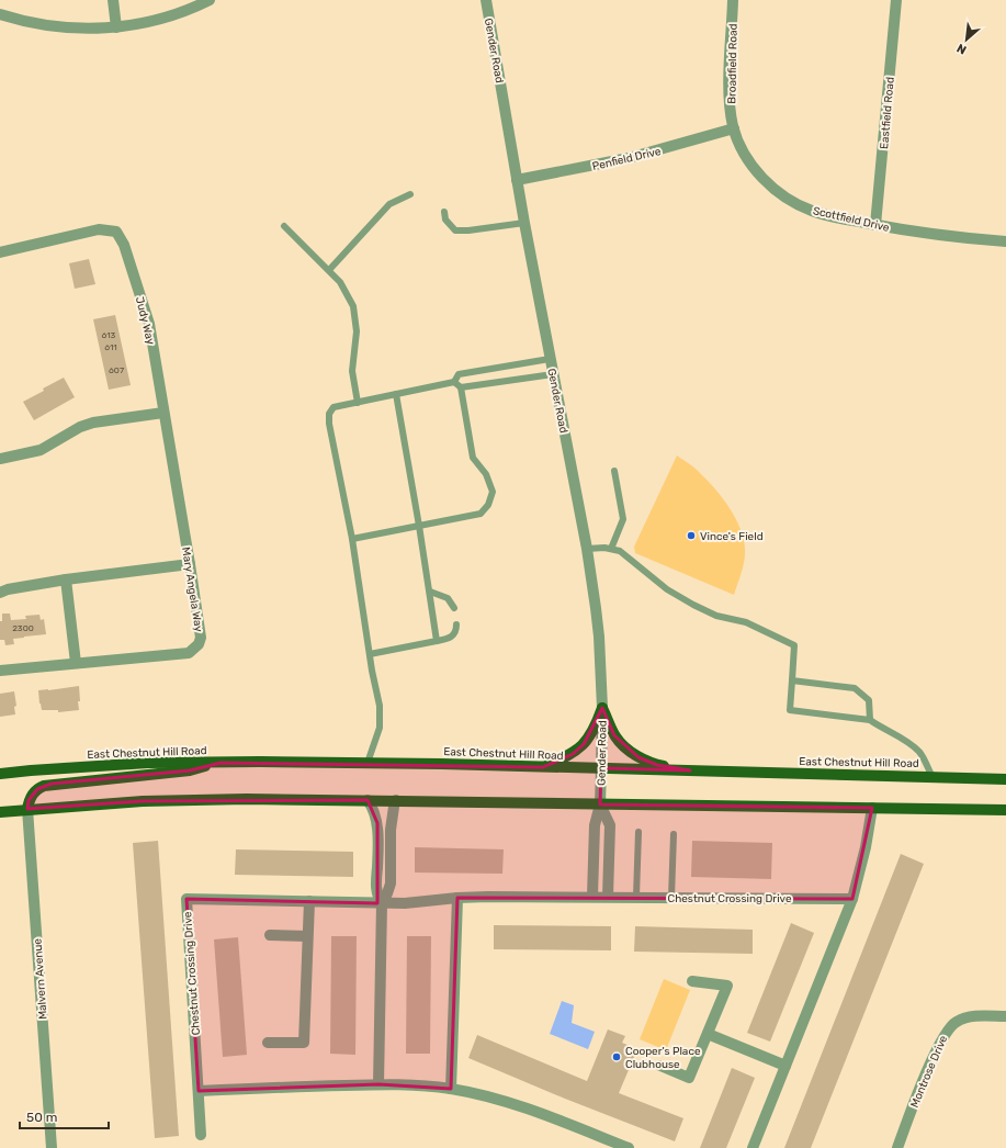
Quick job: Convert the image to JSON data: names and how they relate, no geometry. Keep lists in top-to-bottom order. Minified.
{"streets":{"main road":["East Chestnut Hill Road"],"street":["Gender Road","Broadfield Road","Eastfield Road","Penfield Drive","Scottfield Drive","Judy Way","Mary Angela Way","Chestnut Crossing Drive","Malvern Avenue","Montrose Drive"]},"crossings":[["Gender Road","Penfield Drive"],["Gender Road","East Chestnut Hill Road"],["Broadfield Road","Penfield Drive"],["Broadfield Road","Scottfield Drive"],["Eastfield Road","Scottfield Drive"],["Penfield Drive","Scottfield Drive"],["Judy Way","Mary Angela Way"]],"places":["Vince's Field","Cooper's Place Clubhouse"],"house_numbers":["613","611","607","2300"],"scale_bar":"50 m","north":"bottom left"}
